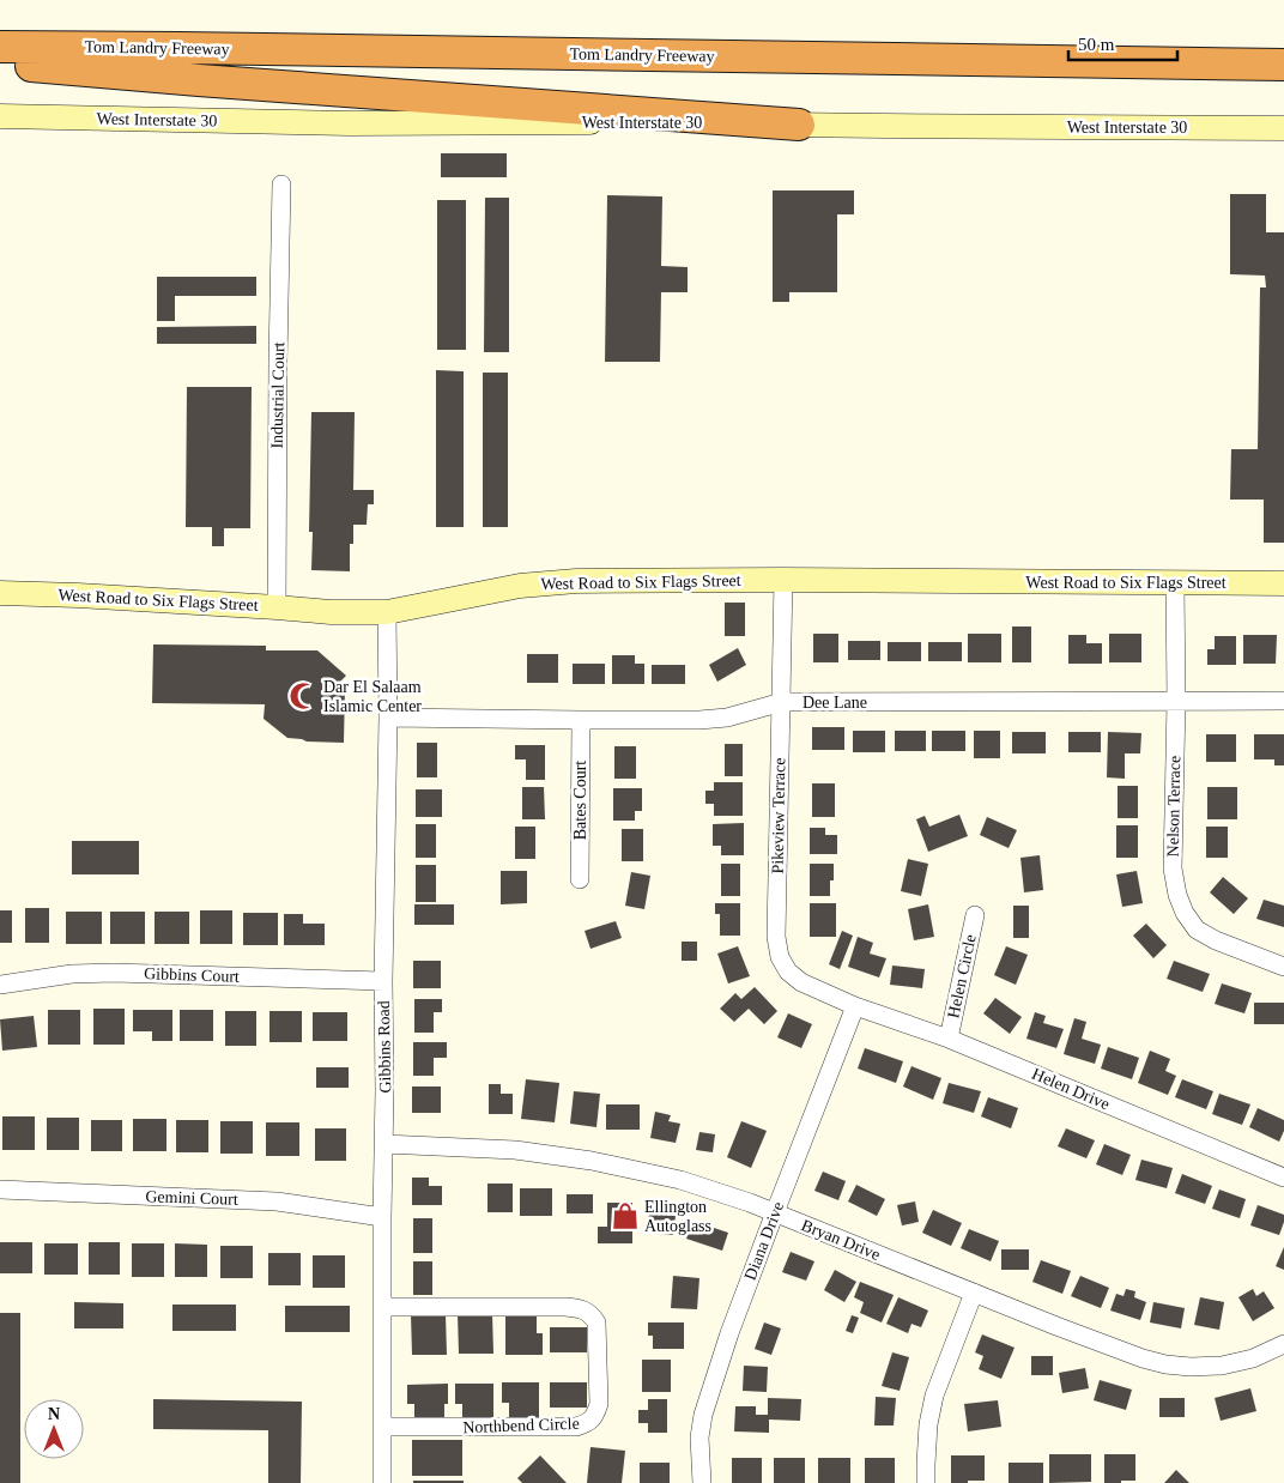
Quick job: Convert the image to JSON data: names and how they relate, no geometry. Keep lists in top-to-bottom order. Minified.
{"streets":{"highway":["Tom Landry Freeway"],"street":["West Interstate 30","Industrial Court","West Road to Six Flags Street","Dee Lane","Bates Court","Nelson Terrace","Pikeview Terrace","Gibbins Court","Helen Circle","Gibbins Road","Helen Drive","Gemini Court","Bryan Drive","Diana Drive","Northbend Circle"]},"crossings":[["Industrial Court","West Road to Six Flags Street"],["West Road to Six Flags Street","Nelson Terrace"],["West Road to Six Flags Street","Pikeview Terrace"],["West Road to Six Flags Street","Gibbins Road"],["Dee Lane","Bates Court"],["Dee Lane","Nelson Terrace"],["Dee Lane","Pikeview Terrace"],["Dee Lane","Gibbins Road"],["Pikeview Terrace","Helen Drive"],["Pikeview Terrace","Diana Drive"],["Gibbins Court","Gibbins Road"],["Helen Circle","Helen Drive"],["Gibbins Road","Gemini Court"],["Gibbins Road","Bryan Drive"],["Gibbins Road","Northbend Circle"],["Helen Drive","Diana Drive"],["Bryan Drive","Diana Drive"]],"places":{"mosque":["Dar El Salaam Islamic Center"],"shop":["Ellington Autoglass"]},"scale_bar":"50 m","north":"top"}
